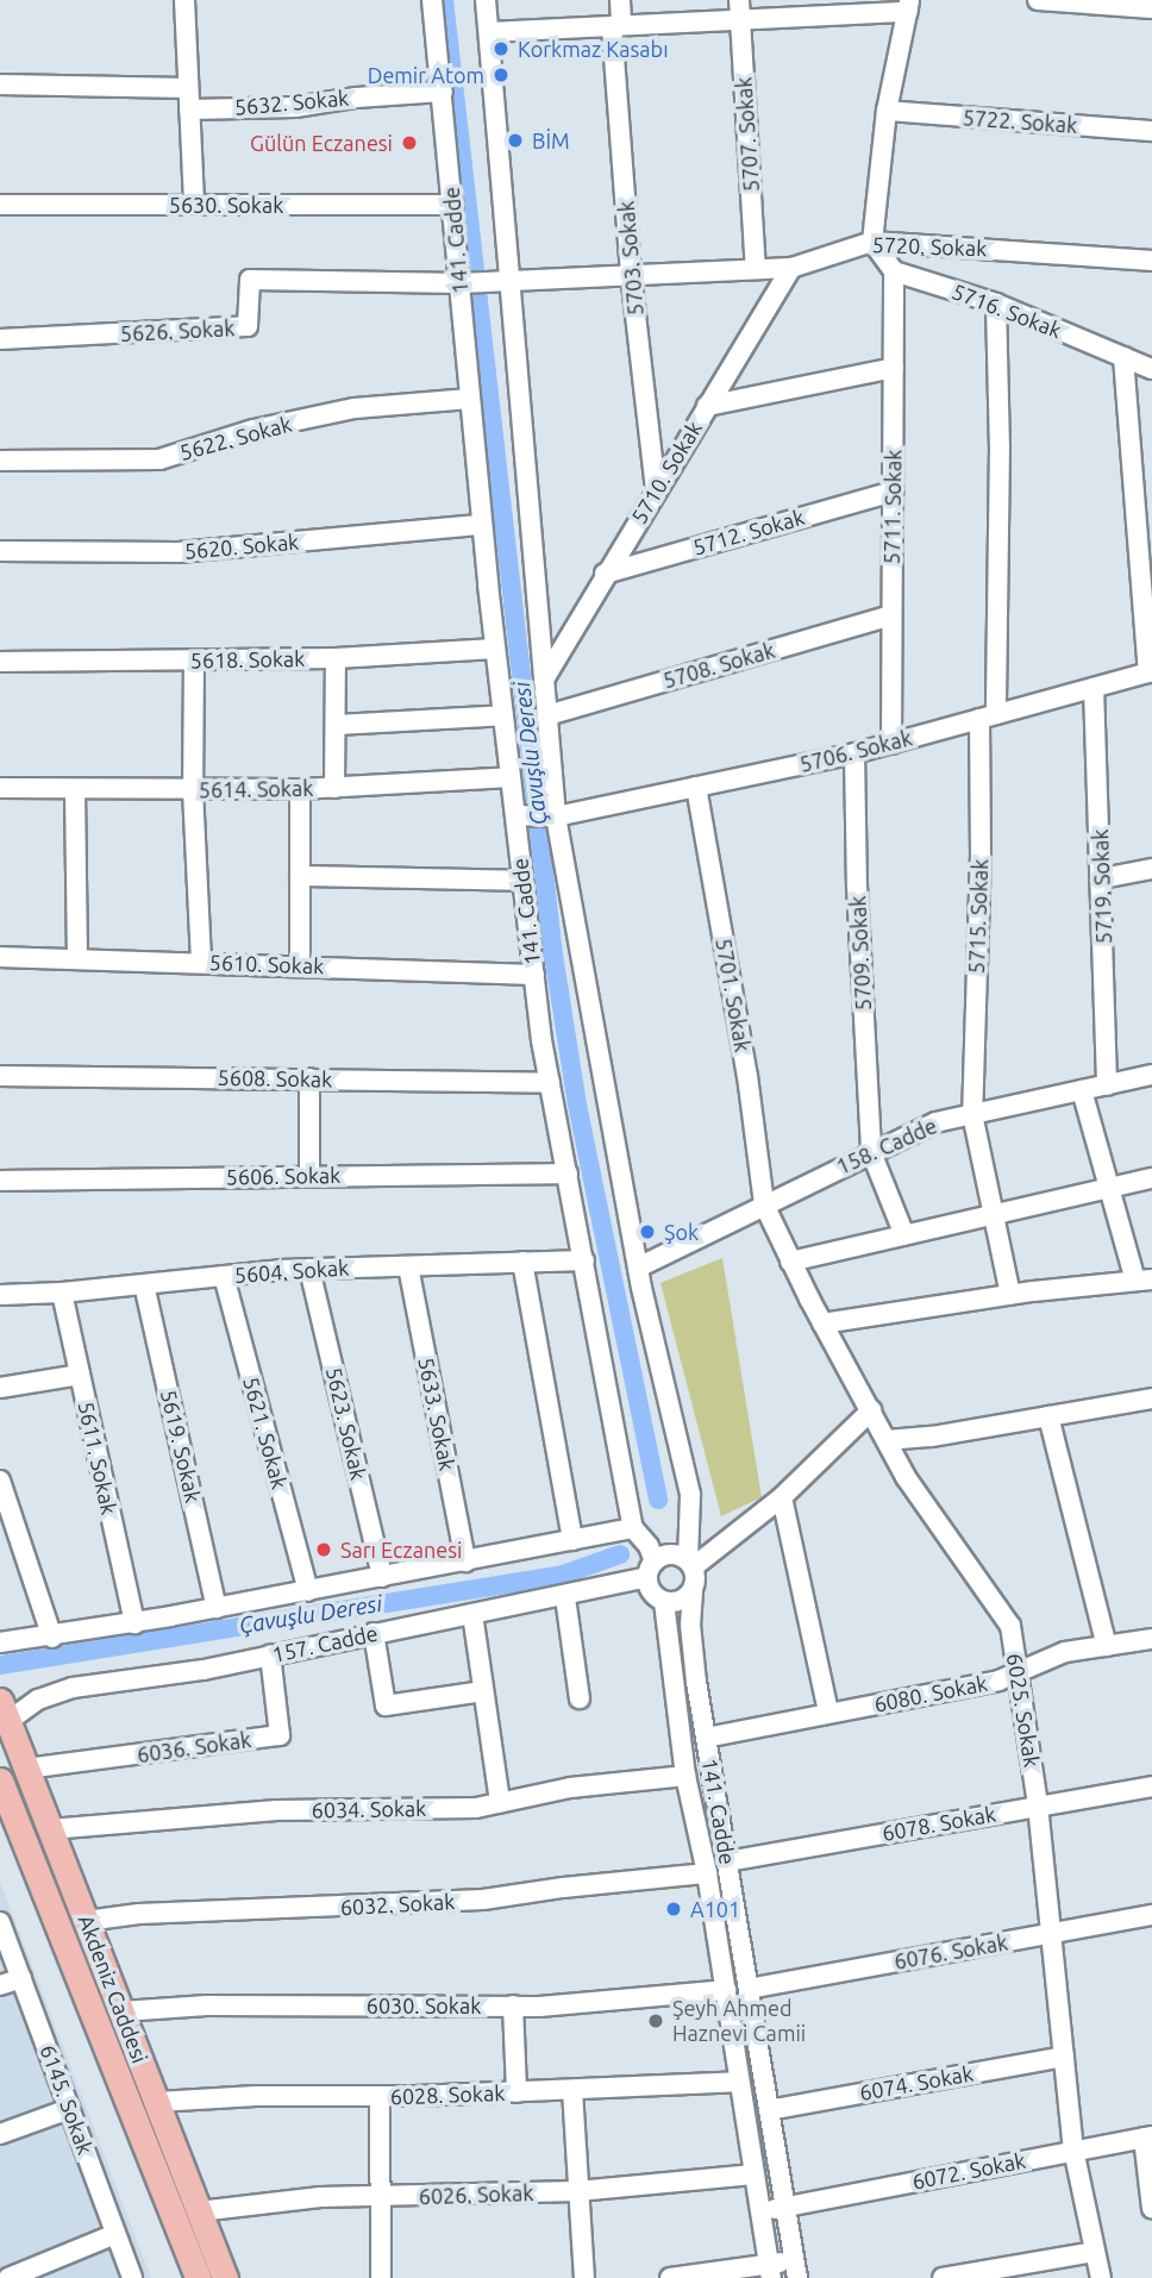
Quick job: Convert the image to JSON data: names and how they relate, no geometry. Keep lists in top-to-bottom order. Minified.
{"streets":{"main road":["Akdeniz Caddesi"],"street":["5632. Sokak","5722. Sokak","5707. Sokak","5630. Sokak","141. Cadde","5720. Sokak","5703. Sokak","5716. Sokak","5626. Sokak","5622. Sokak","5710. Sokak","5711. Sokak","5712. Sokak","5620. Sokak","5618. Sokak","5708. Sokak","5706. Sokak","5614. Sokak","5719. Sokak","5715. Sokak","5709. Sokak","5610. Sokak","5701. Sokak","5608. Sokak","158. Cadde","5606. Sokak","5604. Sokak","5633. Sokak","5623. Sokak","5621. Sokak","5619. Sokak","5611. Sokak","157. Cadde","6080. Sokak","6025. Sokak","6036. Sokak","6034. Sokak","6078. Sokak","6032. Sokak","6076. Sokak","6030. Sokak","6074. Sokak","6028. Sokak","6145. Sokak","6072. Sokak","6026. Sokak"]},"crossings":[["5632. Sokak","141. Cadde"],["5707. Sokak","5720. Sokak"],["5630. Sokak","141. Cadde"],["141. Cadde","5720. Sokak"],["141. Cadde","5626. Sokak"],["141. Cadde","5622. Sokak"],["141. Cadde","5710. Sokak"],["141. Cadde","5620. Sokak"],["141. Cadde","5618. Sokak"],["141. Cadde","5708. Sokak"],["141. Cadde","5706. Sokak"],["141. Cadde","5614. Sokak"],["141. Cadde","5610. Sokak"],["141. Cadde","5608. Sokak"],["141. Cadde","158. Cadde"],["141. Cadde","5606. Sokak"],["141. Cadde","5604. Sokak"],["141. Cadde","157. Cadde"],["141. Cadde","6080. Sokak"],["141. Cadde","6034. Sokak"],["141. Cadde","6078. Sokak"],["141. Cadde","6032. Sokak"],["141. Cadde","6076. Sokak"],["141. Cadde","6030. Sokak"],["141. Cadde","6074. Sokak"],["141. Cadde","6028. Sokak"],["141. Cadde","6072. Sokak"],["141. Cadde","6026. Sokak"],["5720. Sokak","5703. Sokak"],["5720. Sokak","5626. Sokak"],["5720. Sokak","5710. Sokak"],["5703. Sokak","5710. Sokak"],["5716. Sokak","5711. Sokak"],["5716. Sokak","5715. Sokak"],["5710. Sokak","5712. Sokak"],["5711. Sokak","5712. Sokak"],["5711. Sokak","5708. Sokak"],["5711. Sokak","5706. Sokak"],["5706. Sokak","5719. Sokak"],["5706. Sokak","5715. Sokak"],["5706. Sokak","5709. Sokak"],["5706. Sokak","5701. Sokak"],["5719. Sokak","158. Cadde"],["5715. Sokak","158. Cadde"],["5709. Sokak","158. Cadde"],["5701. Sokak","158. Cadde"],["5701. Sokak","6025. Sokak"],["158. Cadde","6025. Sokak"],["5604. Sokak","5633. Sokak"],["5604. Sokak","5623. Sokak"],["5604. Sokak","5621. Sokak"],["5604. Sokak","5619. Sokak"],["5604. Sokak","5611. Sokak"],["157. Cadde","6036. Sokak"],["157. Cadde","Akdeniz Caddesi"],["6080. Sokak","6025. Sokak"],["6025. Sokak","6078. Sokak"],["6025. Sokak","6076. Sokak"],["6025. Sokak","6074. Sokak"],["6025. Sokak","6072. Sokak"],["6036. Sokak","Akdeniz Caddesi"],["6034. Sokak","Akdeniz Caddesi"],["6032. Sokak","Akdeniz Caddesi"],["Akdeniz Caddesi","6030. Sokak"],["Akdeniz Caddesi","6028. Sokak"],["Akdeniz Caddesi","6026. Sokak"]],"water":["Çavuşlu Deresi"],"places":["Korkmaz Kasabı","Demir Atom","BİM","Gülün Eczanesi","Şok","Sarı Eczanesi","A101","Şeyh Ahmed Haznevi Camii"]}
